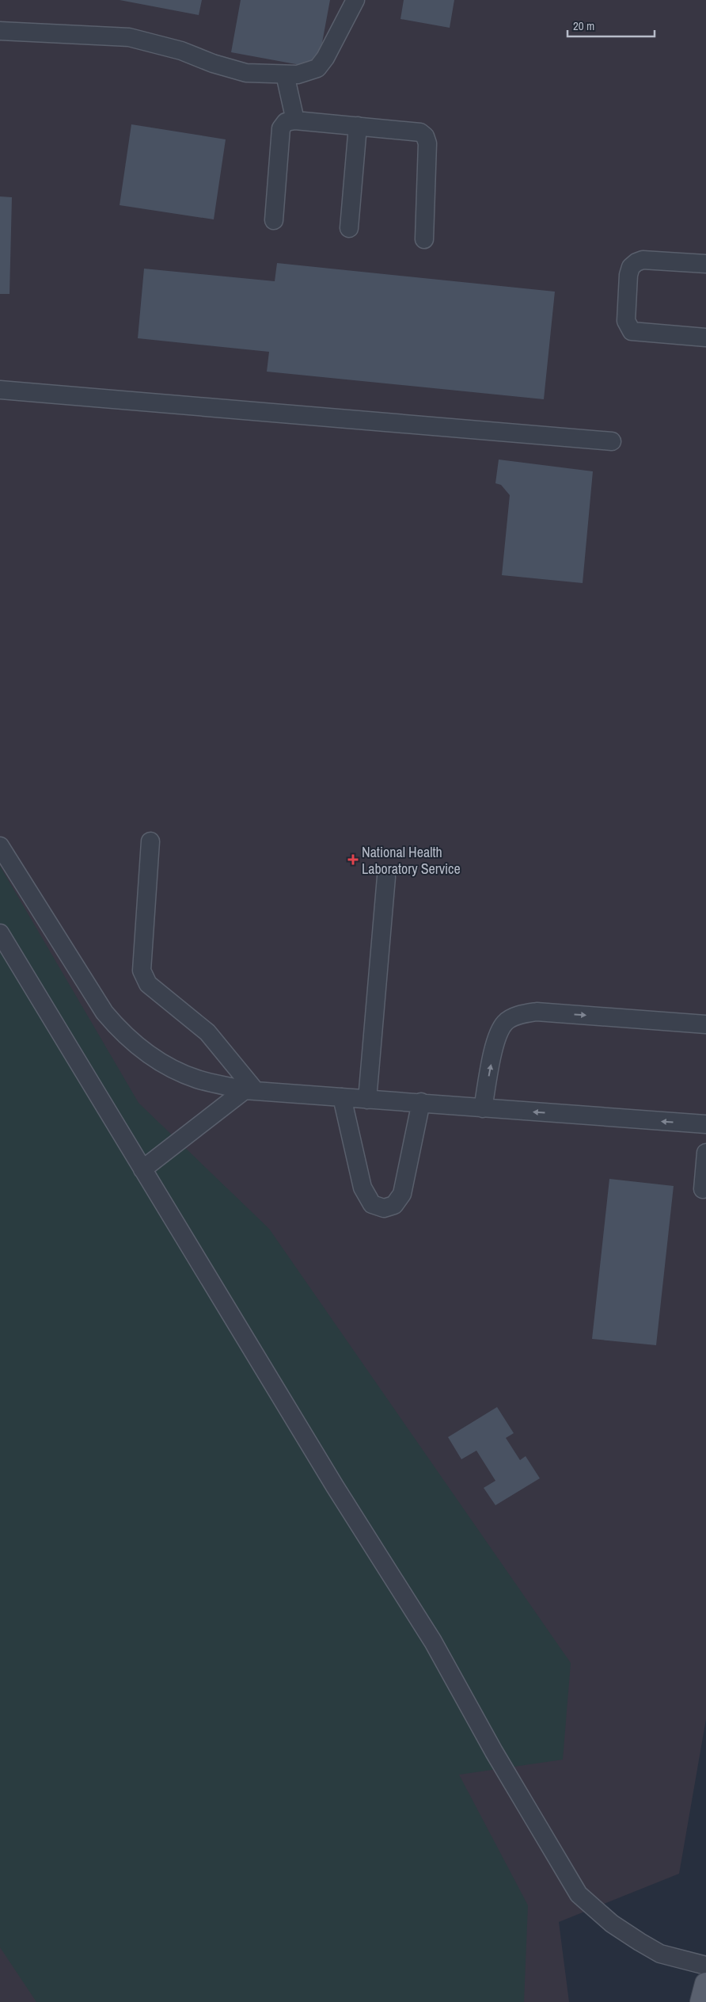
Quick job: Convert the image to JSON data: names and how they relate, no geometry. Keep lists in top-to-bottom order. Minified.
{"places":{"health":["National Health Laboratory Service"]},"scale_bar":"20 m"}
